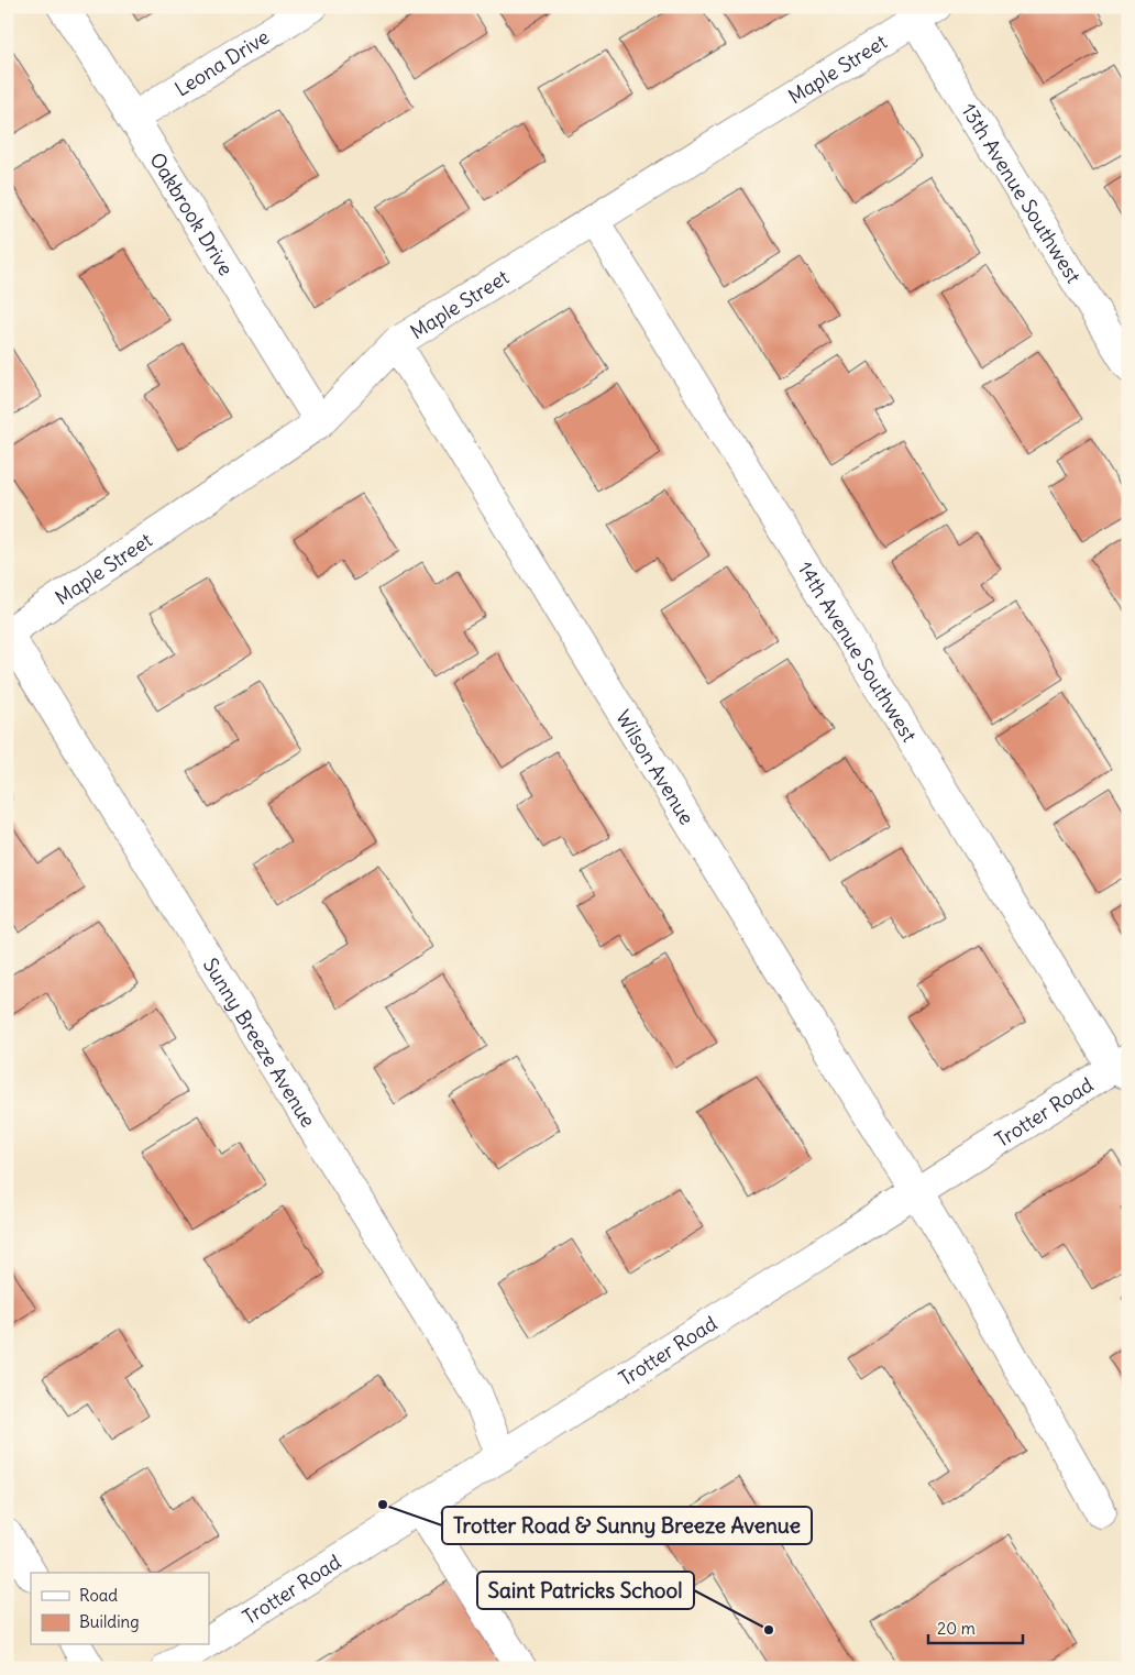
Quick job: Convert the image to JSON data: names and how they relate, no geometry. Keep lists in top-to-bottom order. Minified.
{"streets":{"street":["Leona Drive","Maple Street","13th Avenue Southwest","Oakbrook Drive","14th Avenue Southwest","Wilson Avenue","Sunny Breeze Avenue","Trotter Road"]},"crossings":[["Leona Drive","Oakbrook Drive"],["Maple Street","13th Avenue Southwest"],["Maple Street","Oakbrook Drive"],["Maple Street","14th Avenue Southwest"],["Maple Street","Wilson Avenue"],["Maple Street","Sunny Breeze Avenue"],["14th Avenue Southwest","Trotter Road"],["Wilson Avenue","Trotter Road"],["Sunny Breeze Avenue","Trotter Road"]],"places":["Trotter Road & Sunny Breeze Avenue","Saint Patricks School"],"legend":["Road","Building"],"scale_bar":"20 m"}
